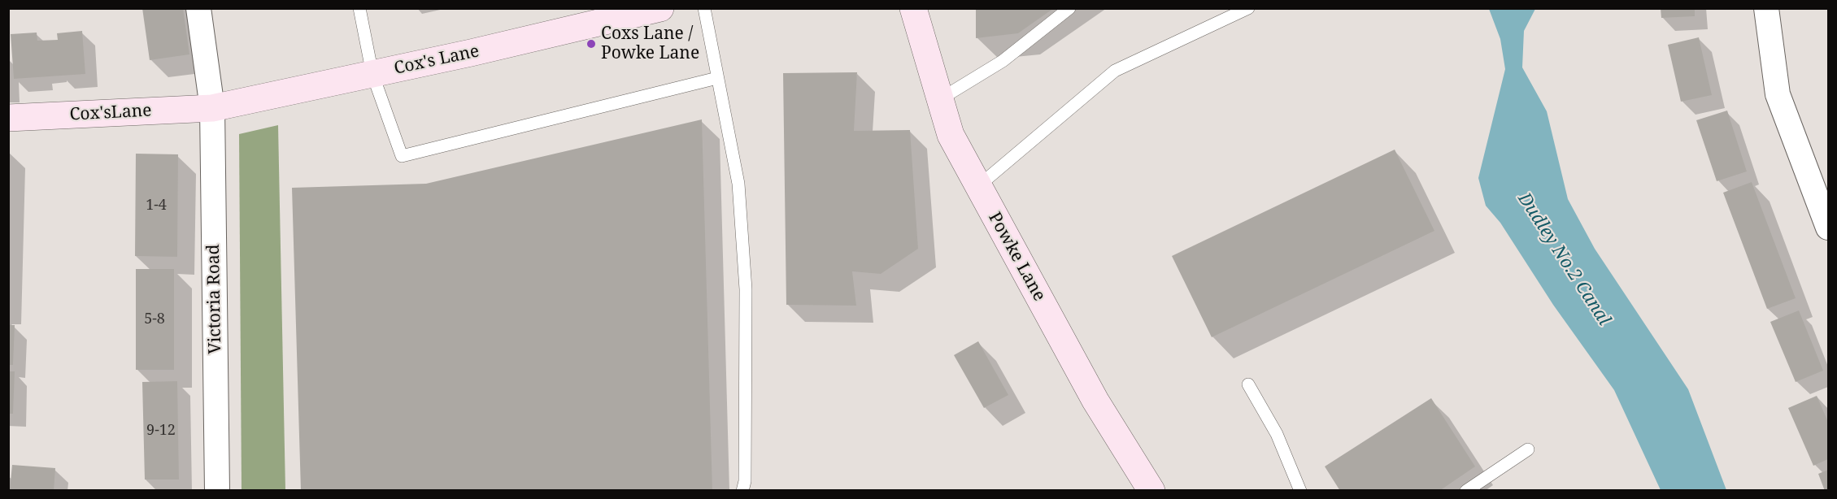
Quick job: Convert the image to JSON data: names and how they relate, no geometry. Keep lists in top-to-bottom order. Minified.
{"streets":{"street":["Cox's Lane","Cox'sLane","Powke Lane","Victoria Road"]},"crossings":[["Cox's Lane","Cox'sLane"],["Cox's Lane","Victoria Road"],["Cox'sLane","Victoria Road"]],"water":["Dudley No.2 Canal"],"places":["Coxs Lane / Powke Lane"],"house_numbers":["1-4","5-8","9-12"]}
